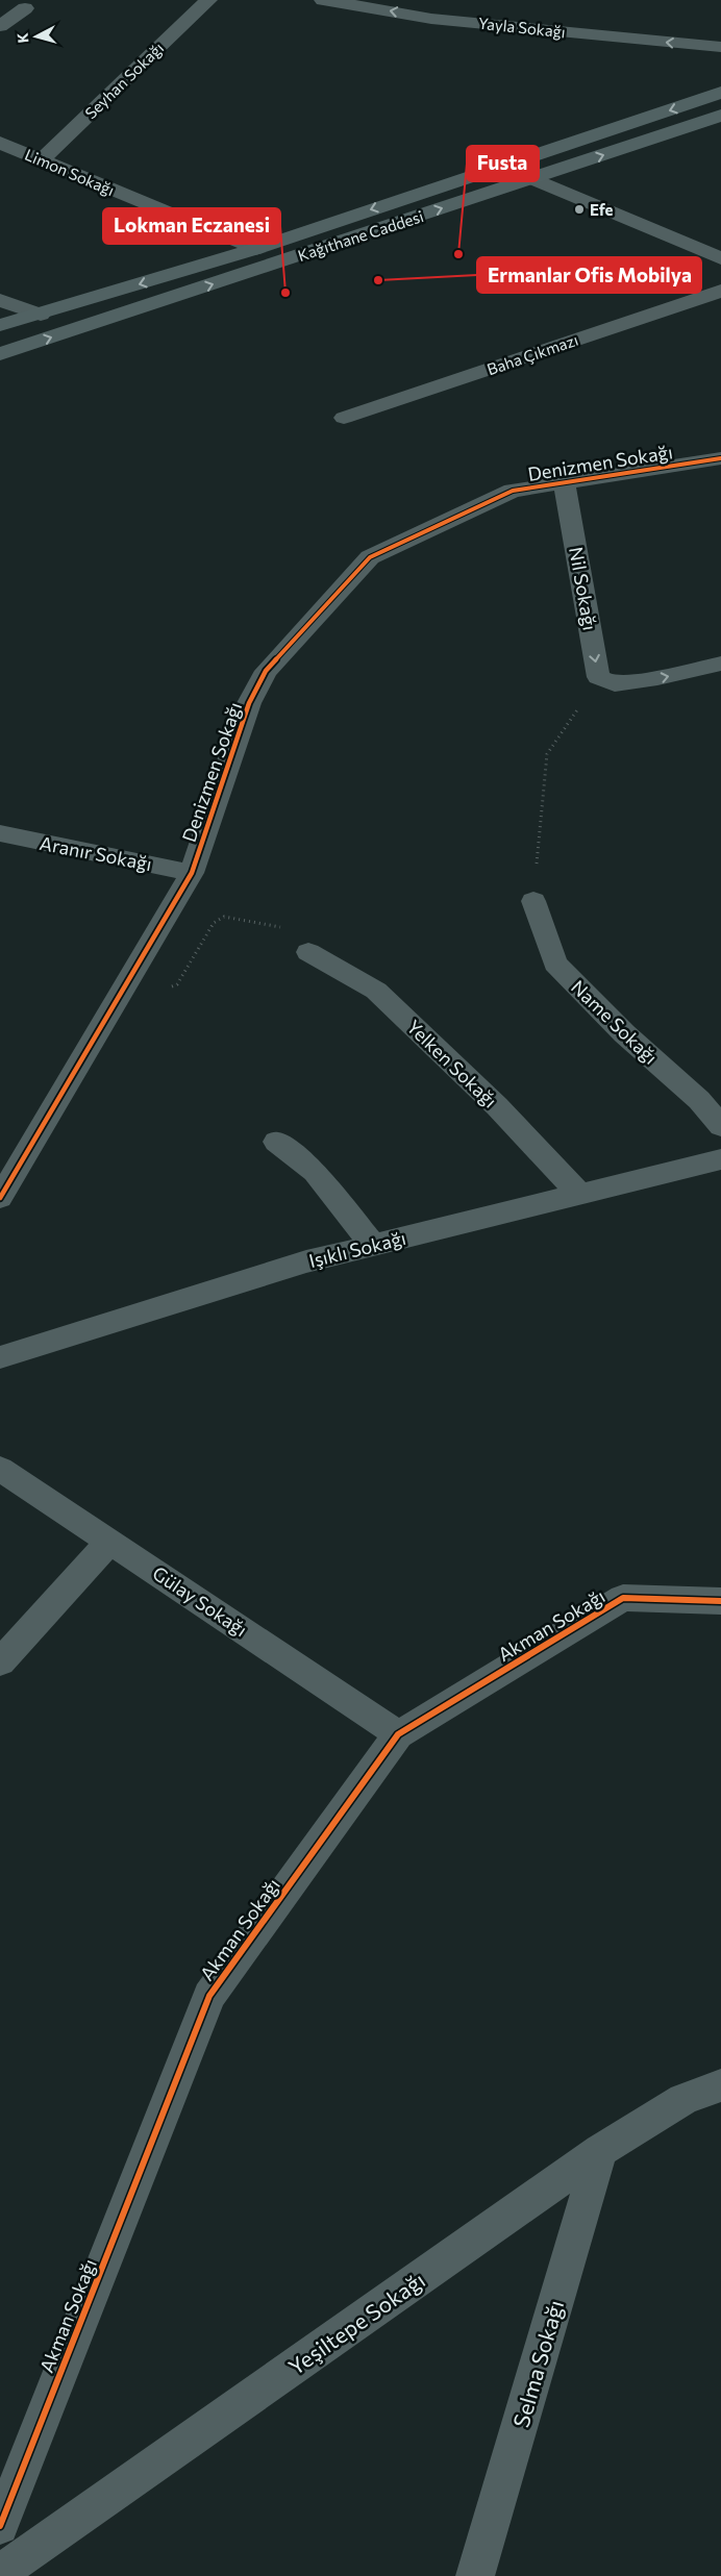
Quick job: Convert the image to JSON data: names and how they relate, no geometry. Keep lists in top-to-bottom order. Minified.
{"streets":{"main road":["Kağıthane Caddesi"],"street":["Yayla Sokağı","Seyhan Sokağı","Limon Sokağı","Baha Çıkmazı","Denizmen Sokağı","Nil Sokağı","Aranır Sokağı","Name Sokağı","Yelken Sokağı","Işıklı Sokağı","Gülay Sokağı","Akman Sokağı","Yeşiltepe Sokağı","Selma Sokağı"]},"crossings":[["Seyhan Sokağı","Limon Sokağı"],["Limon Sokağı","Kağıthane Caddesi"],["Denizmen Sokağı","Nil Sokağı"],["Denizmen Sokağı","Aranır Sokağı"],["Yelken Sokağı","Işıklı Sokağı"],["Gülay Sokağı","Akman Sokağı"],["Yeşiltepe Sokağı","Selma Sokağı"]],"one_way":["Nil Sokağı"],"places":["Efe","Fusta","Ermanlar Ofis Mobilya","Lokman Eczanesi"],"north":"left"}
